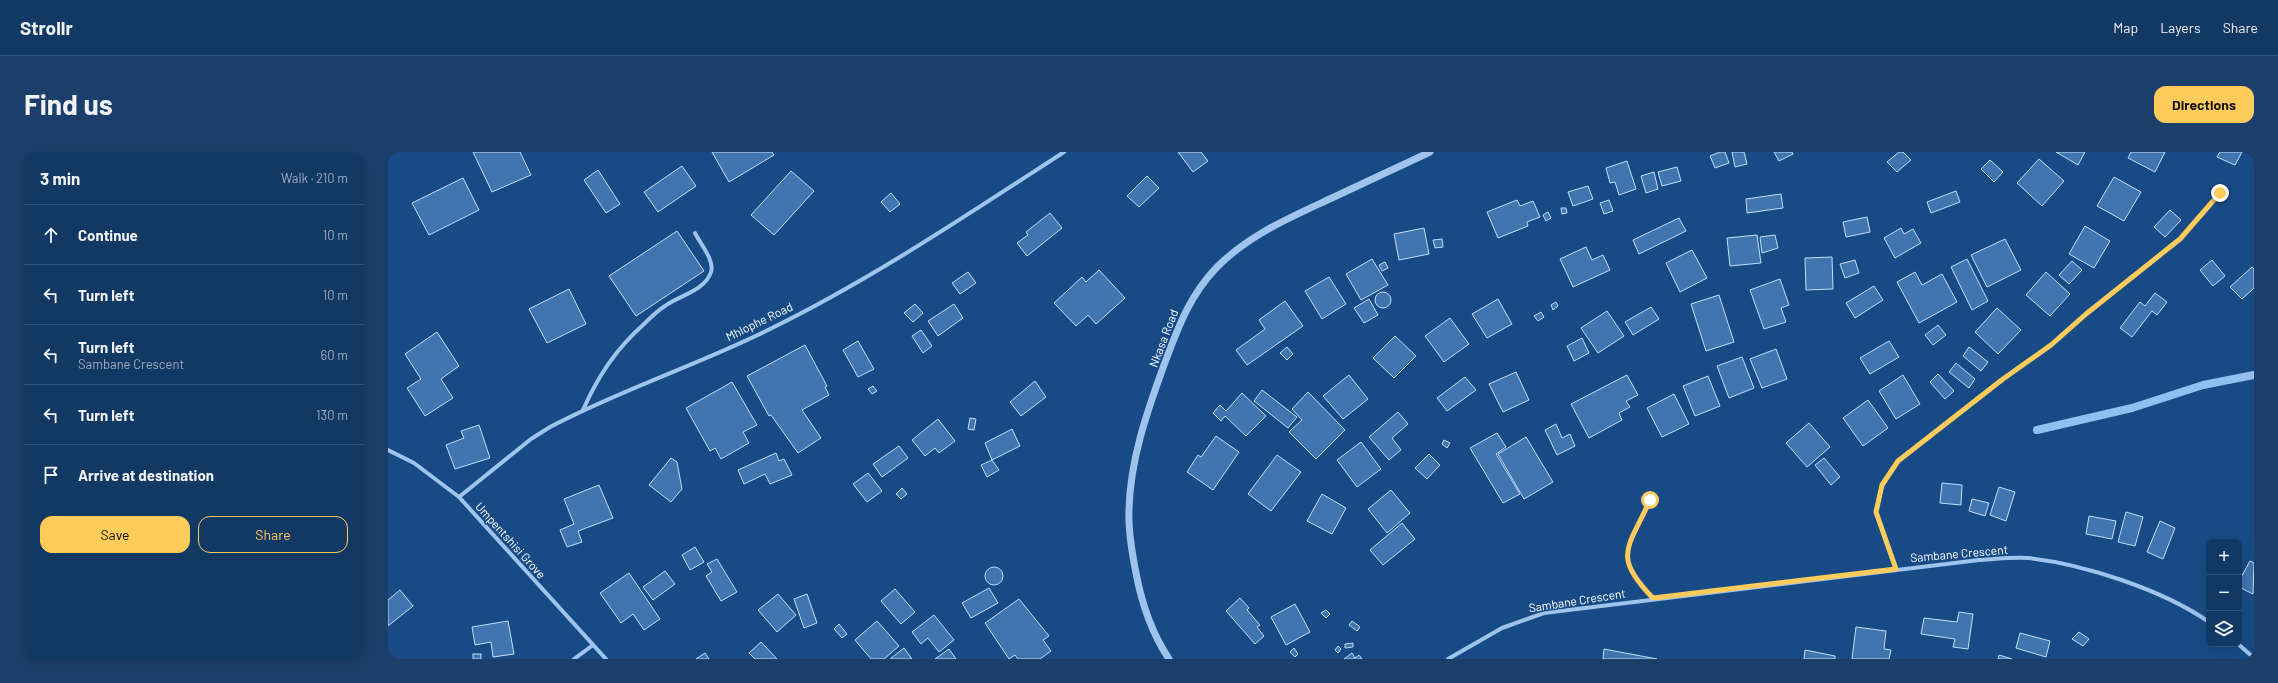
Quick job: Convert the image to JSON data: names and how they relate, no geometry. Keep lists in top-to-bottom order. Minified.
{"streets":{"street":["Mhlophe Road","Nkasa Road","Umpentshisi Grove","Sambane Crescent"]},"crossings":[["Mhlophe Road","Umpentshisi Grove"]],"page":{"header":"Strollr","nav":["Map","Layers","Share"],"buttons":["Directions",["Save","Share"]],"title":"Find us","heading":["3 min","Walk · 210 m"],"list":[["Continue","10 m"],["Turn left","10 m"],["Turn left","Sambane Crescent","60 m"],["Turn left","130 m"],"Arrive at destination"],"map_buttons":["+","−"]}}
